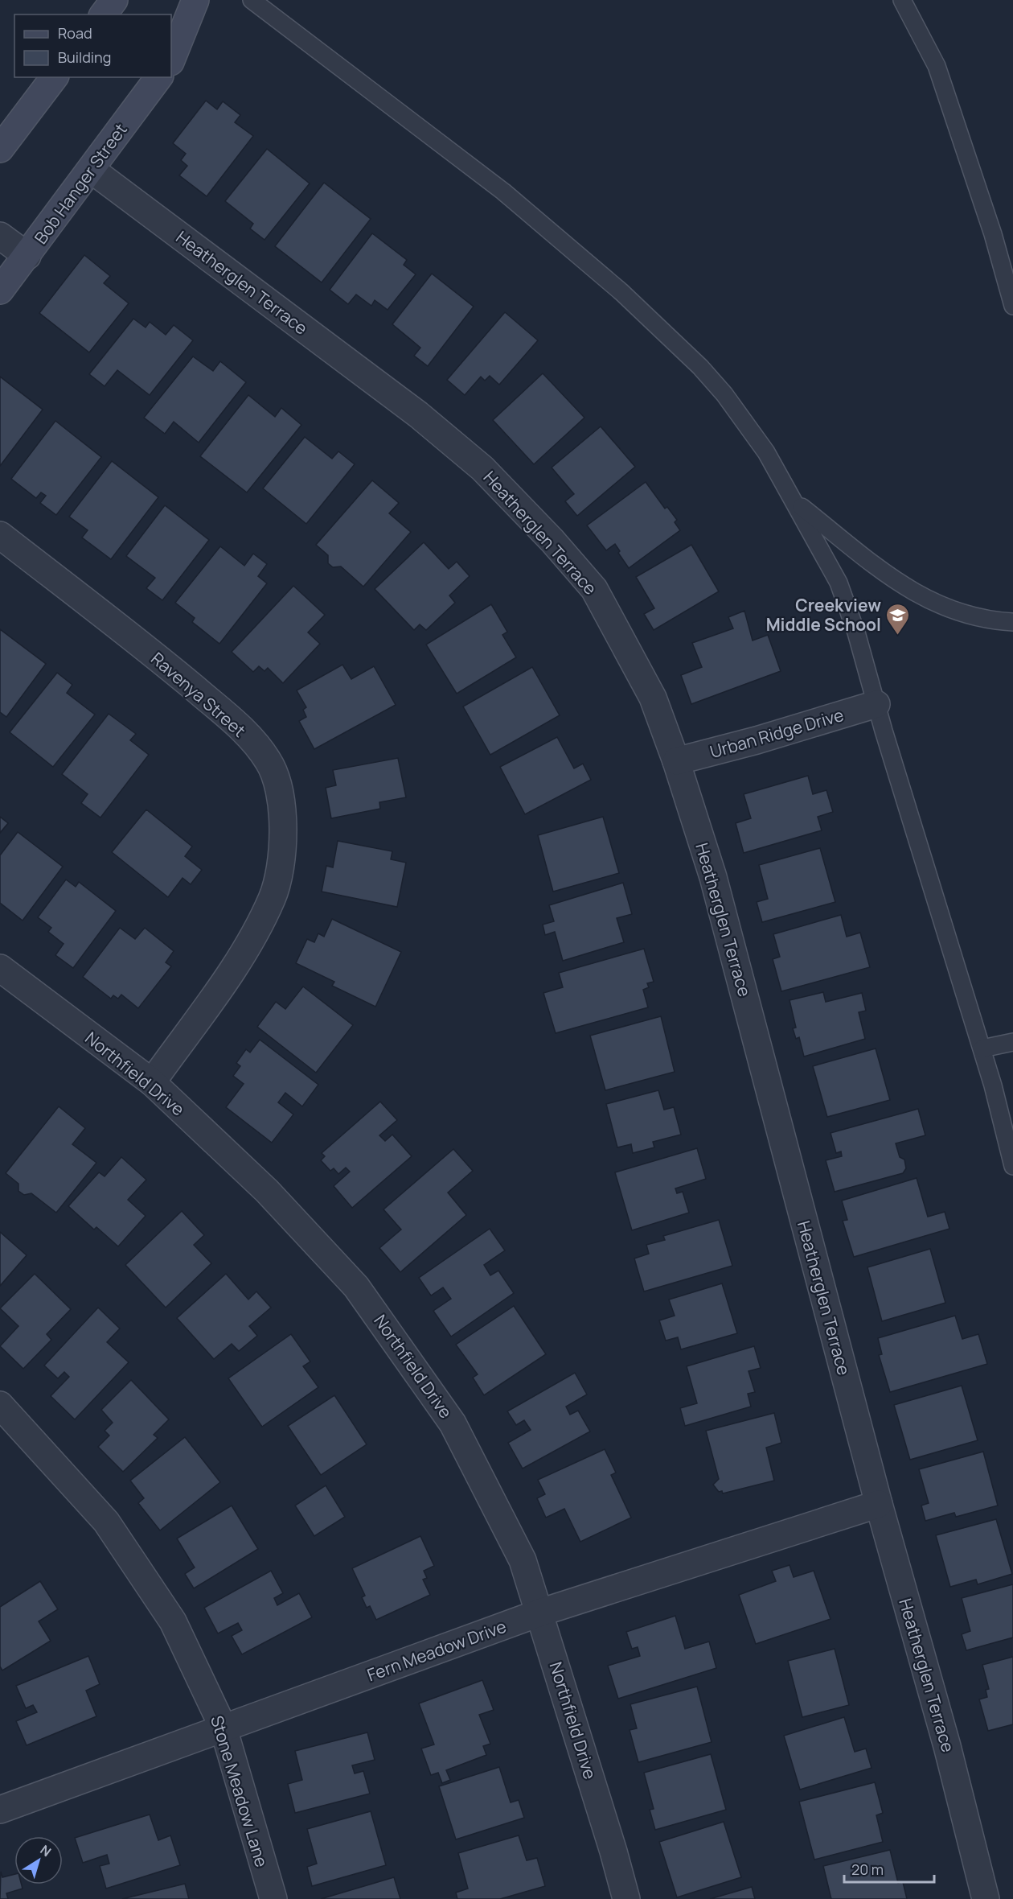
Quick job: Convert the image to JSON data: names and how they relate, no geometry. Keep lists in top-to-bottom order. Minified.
{"streets":{"street":["Bob Hanger Street","Heatherglen Terrace","Ravenya Street","Urban Ridge Drive","Northfield Drive","Fern Meadow Drive","Stone Meadow Lane"]},"crossings":[["Bob Hanger Street","Heatherglen Terrace"],["Heatherglen Terrace","Urban Ridge Drive"],["Heatherglen Terrace","Fern Meadow Drive"],["Ravenya Street","Northfield Drive"],["Northfield Drive","Fern Meadow Drive"],["Fern Meadow Drive","Stone Meadow Lane"]],"places":{"school or university":["Creekview Middle School"]},"legend":["Road","Building"],"scale_bar":"20 m","north":"top right"}
